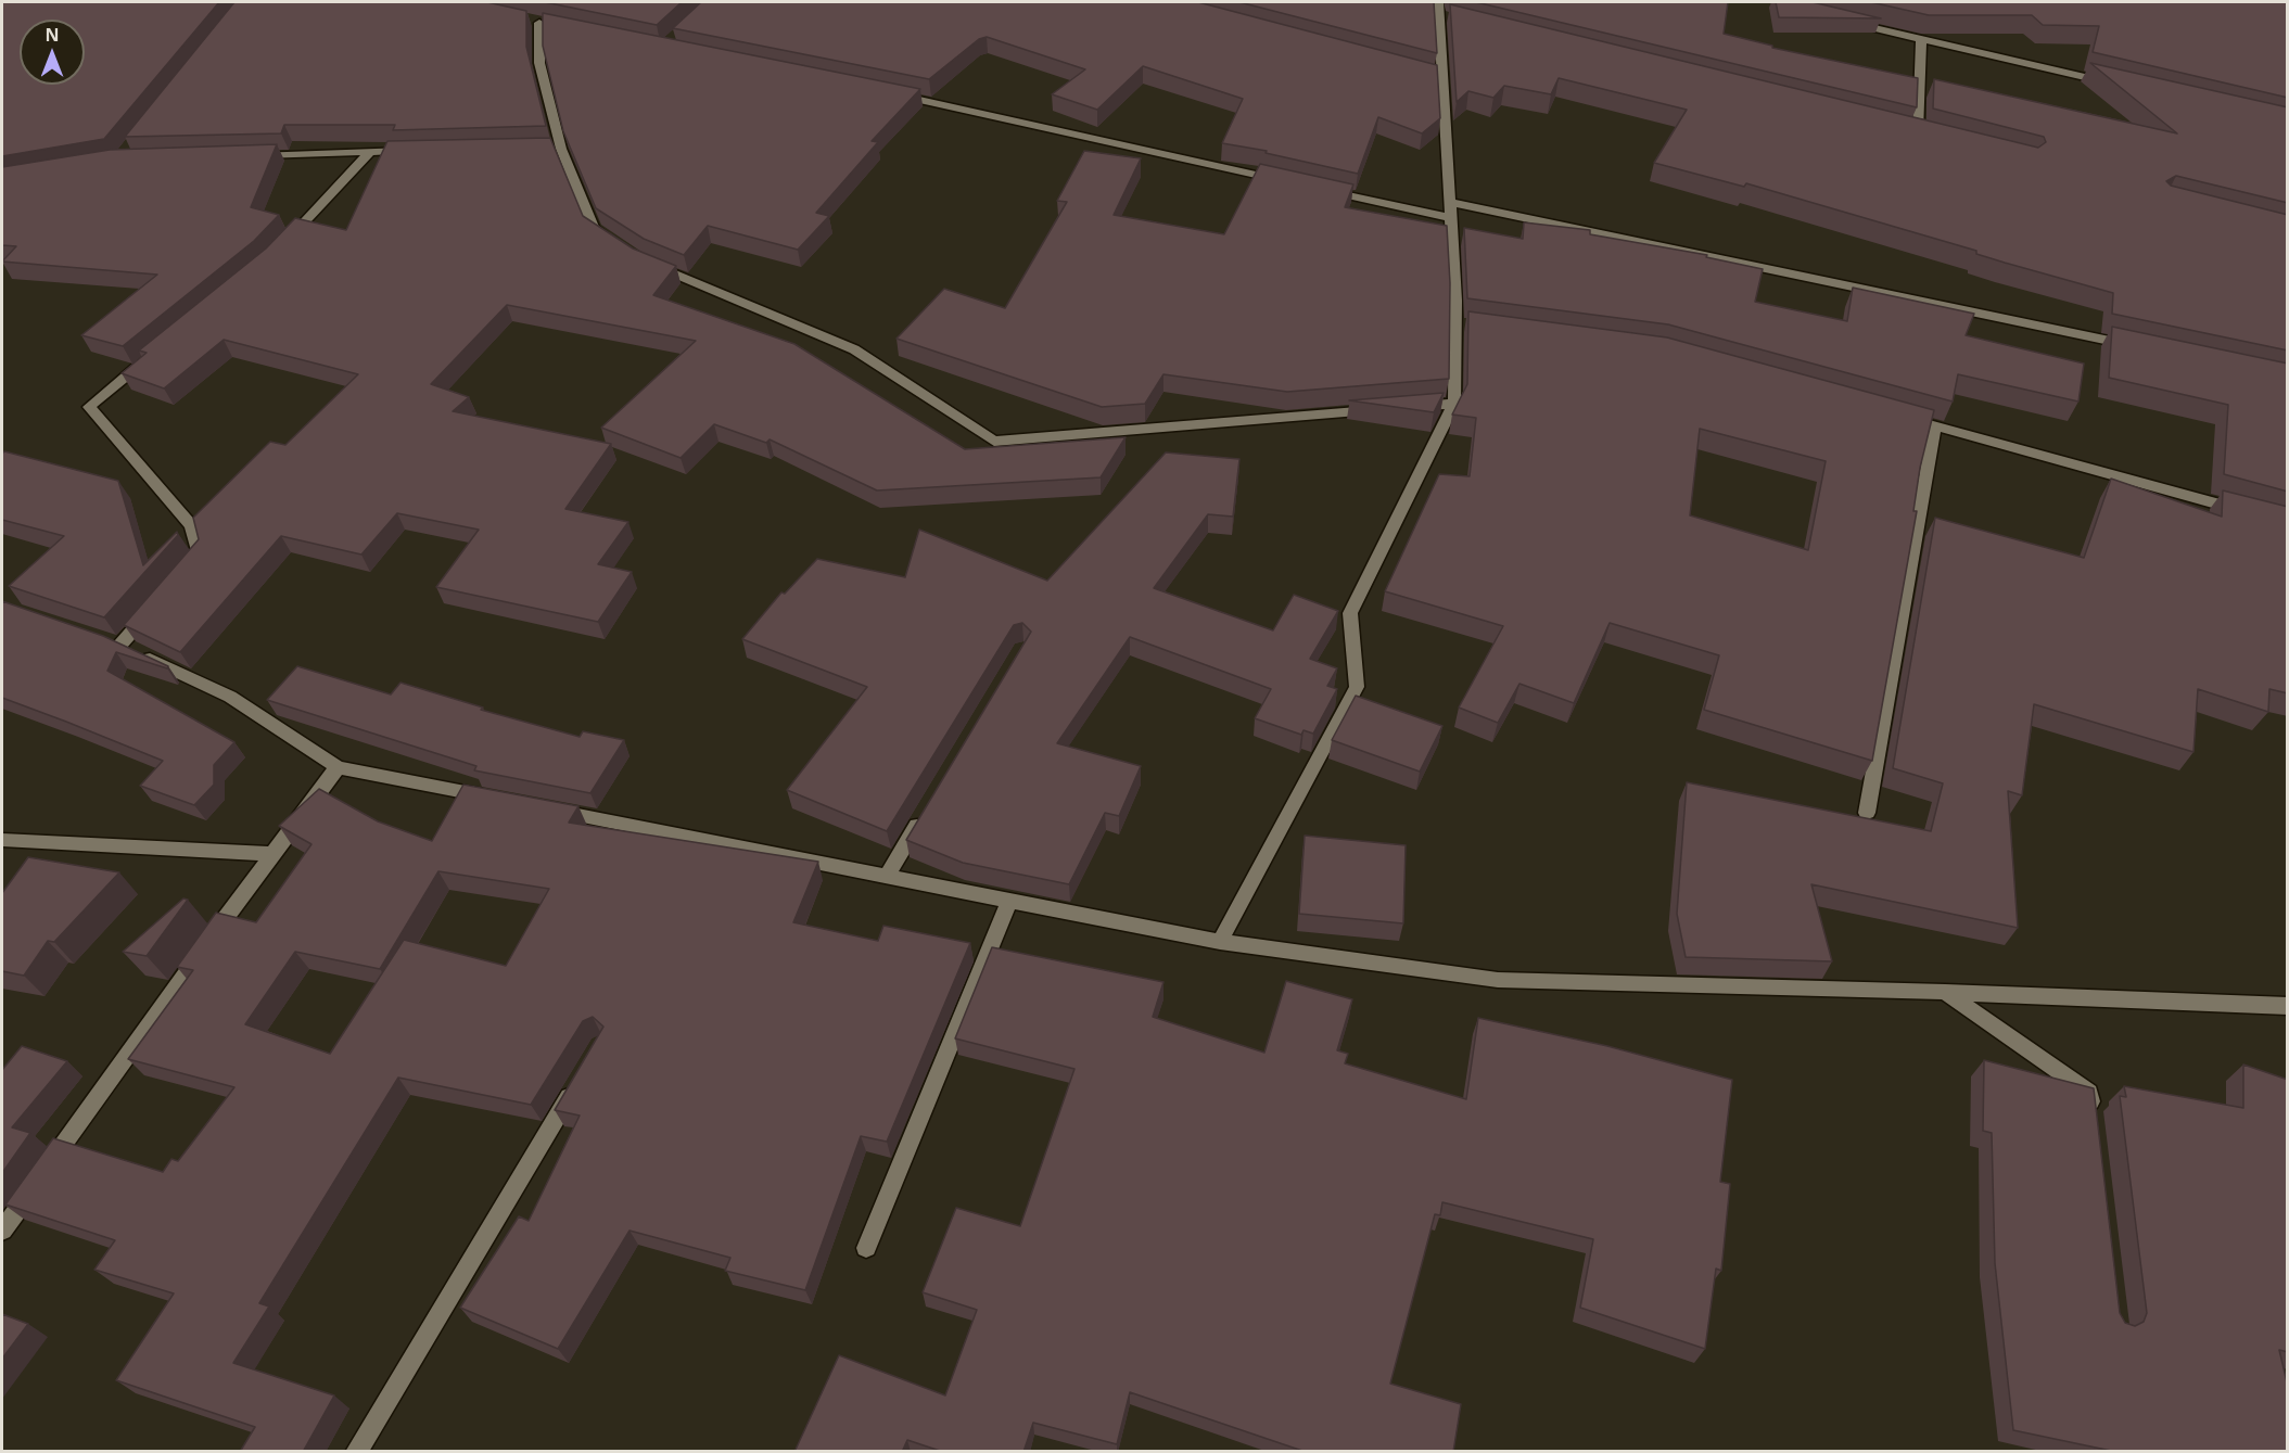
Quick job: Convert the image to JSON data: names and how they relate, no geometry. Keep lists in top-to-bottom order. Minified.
{"north":"top"}
